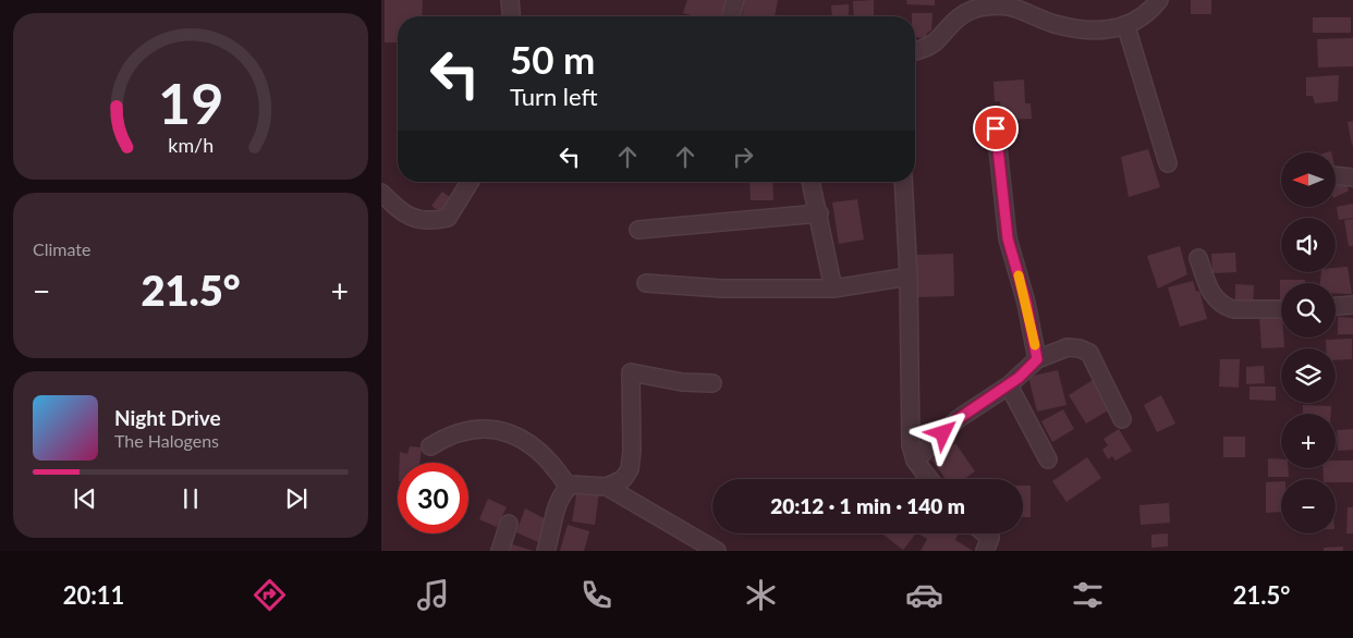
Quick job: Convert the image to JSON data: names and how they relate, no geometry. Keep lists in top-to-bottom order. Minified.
{"north":"left","page":{"turn":["50 m","Turn left"],"map_buttons":["+","−"],"tile":"Climate","heat":["−","21.5°","+"],"song":["Night Drive","The Halogens"],"limit":"30","trip":"20:12 · 1 min · 140 m","tabs":["20:11","21.5°"],"gauge":["19","km/h"]}}
